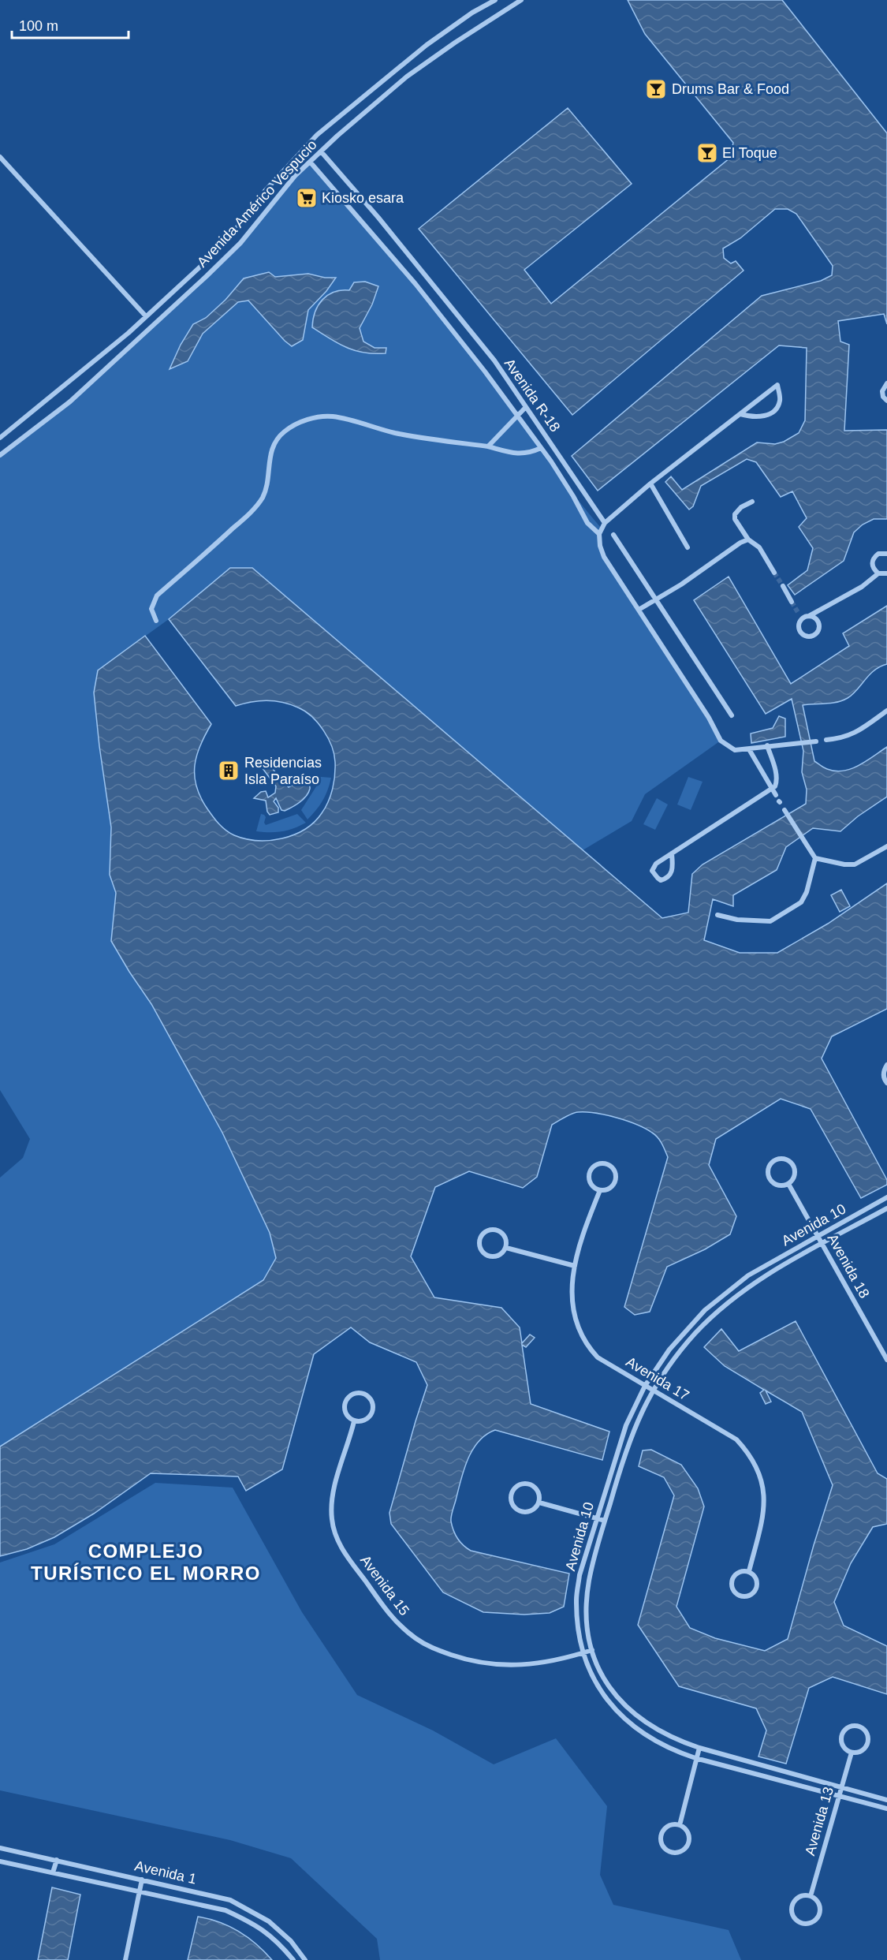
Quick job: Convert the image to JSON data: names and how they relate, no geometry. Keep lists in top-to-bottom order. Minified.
{"streets":{"street":["Avenida Américo Vespucio","Avenida R-18","Avenida 10","Avenida 18","Avenida 17","Avenida 15","Avenida 13","Avenida 1"]},"crossings":[["Avenida Américo Vespucio","Avenida R-18"],["Avenida 10","Avenida 18"],["Avenida 10","Avenida 17"],["Avenida 10","Avenida 15"],["Avenida 10","Avenida 13"]],"districts":["COMPLEJO TURÍSTICO EL MORRO"],"places":{"bar":["Drums Bar & Food","El Toque"],"supermarket":["Kiosko esara"],"building":["Residencias Isla Paraíso"]},"scale_bar":"100 m"}
